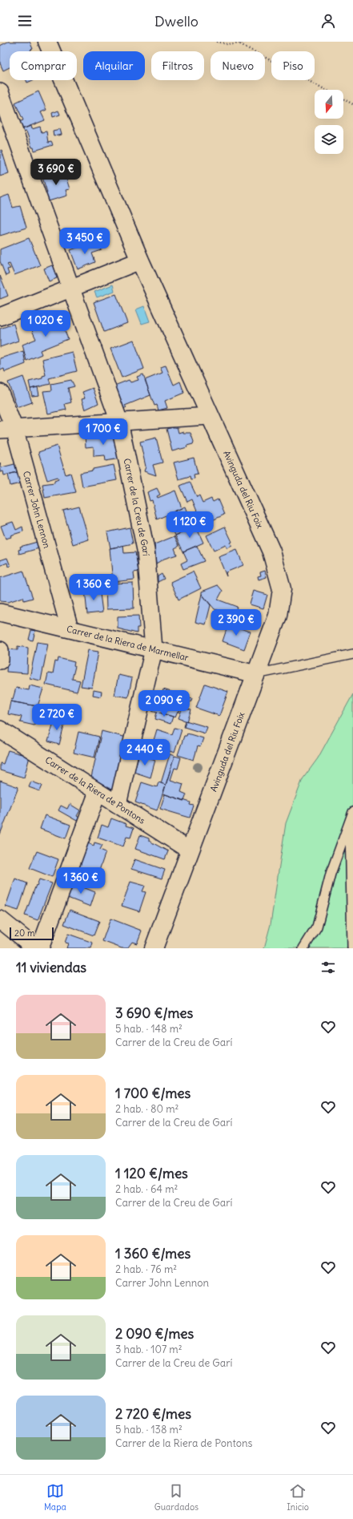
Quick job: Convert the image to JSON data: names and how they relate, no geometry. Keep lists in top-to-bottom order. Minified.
{"streets":{"street":["Avinguda del Riu Foix","Carrer de la Creu de Garí","Carrer John Lennon","Carrer de la Riera de Marmellar","Carrer de la Riera de Pontons"]},"crossings":[["Avinguda del Riu Foix","Carrer de la Riera de Marmellar"],["Avinguda del Riu Foix","Carrer de la Riera de Pontons"],["Carrer de la Creu de Garí","Carrer de la Riera de Marmellar"],["Carrer de la Creu de Garí","Carrer de la Riera de Pontons"],["Carrer John Lennon","Carrer de la Riera de Marmellar"]],"scale_bar":"20 m","north":"bottom","page":{"header":"Dwello","chip":["Comprar","Alquilar","Filtros","Nuevo","Piso"],"price":["3 690 €","3 450 €","1 020 €","1 700 €","1 120 €","1 360 €","2 390 €","2 090 €","2 720 €","2 440 €","1 360 €"],"scale":"20 m","heading":"11 viviendas","list":[{"name":"3 690 €/mes","note":"5 hab. · 148 m² · Carrer de la Creu de Garí"},{"name":"1 700 €/mes","note":"2 hab. · 80 m² · Carrer de la Creu de Garí"},{"name":"1 120 €/mes","note":"2 hab. · 64 m² · Carrer de la Creu de Garí"},{"name":"1 360 €/mes","note":"2 hab. · 76 m² · Carrer John Lennon"},{"name":"2 090 €/mes","note":"3 hab. · 107 m² · Carrer de la Creu de Garí"},{"name":"2 720 €/mes","note":"5 hab. · 138 m² · Carrer de la Riera de Pontons"}],"tabs":["Mapa","Guardados","Inicio"]}}
